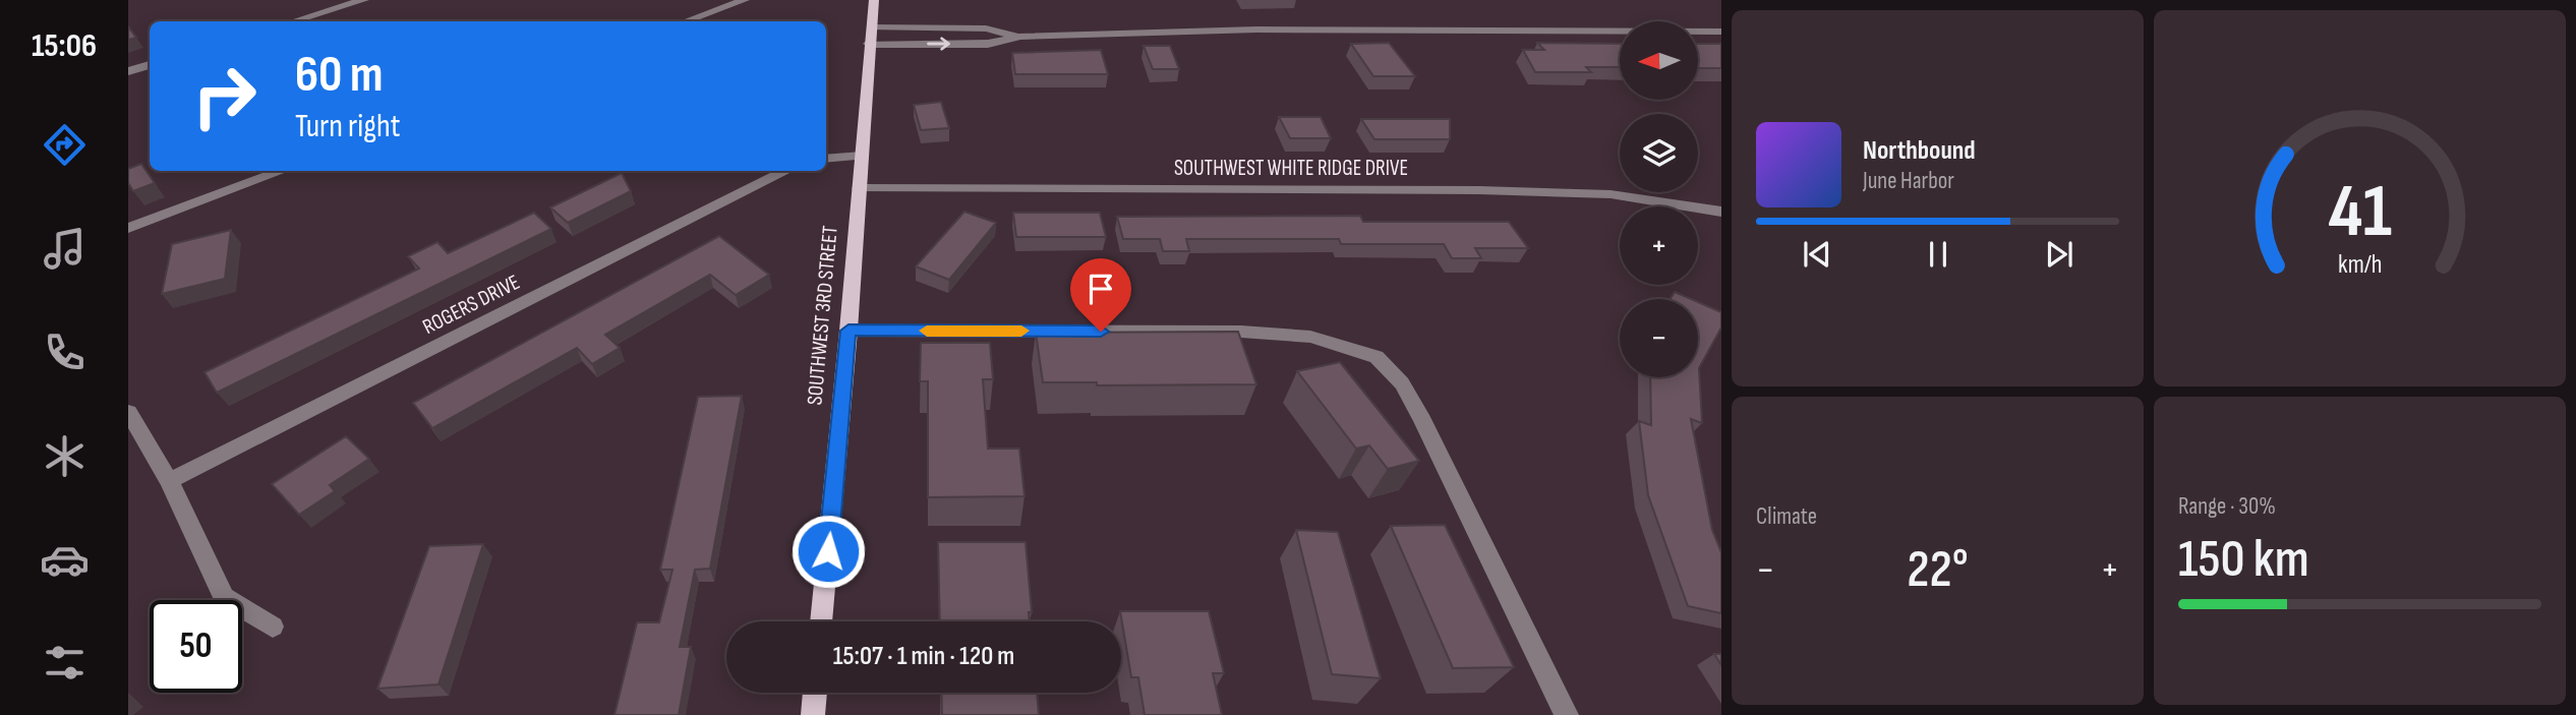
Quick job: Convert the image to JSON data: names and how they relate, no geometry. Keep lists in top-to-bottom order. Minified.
{"streets":{"main road":["SOUTHWEST 3RD STREET"],"street":["SOUTHWEST WHITE RIDGE DRIVE","ROGERS DRIVE"]},"crossings":[["SOUTHWEST WHITE RIDGE DRIVE","SOUTHWEST 3RD STREET"]],"north":"left","page":{"tabs":"15:06","map_buttons":["+","−"],"turn":["60 m","Turn right"],"song":["Northbound","June Harbor"],"tile":["Climate",["Range · 30%","150 km"]],"heat":["−","22°","+"],"limit":"50","trip":"15:07 · 1 min · 120 m","gauge":["41","km/h"]}}
